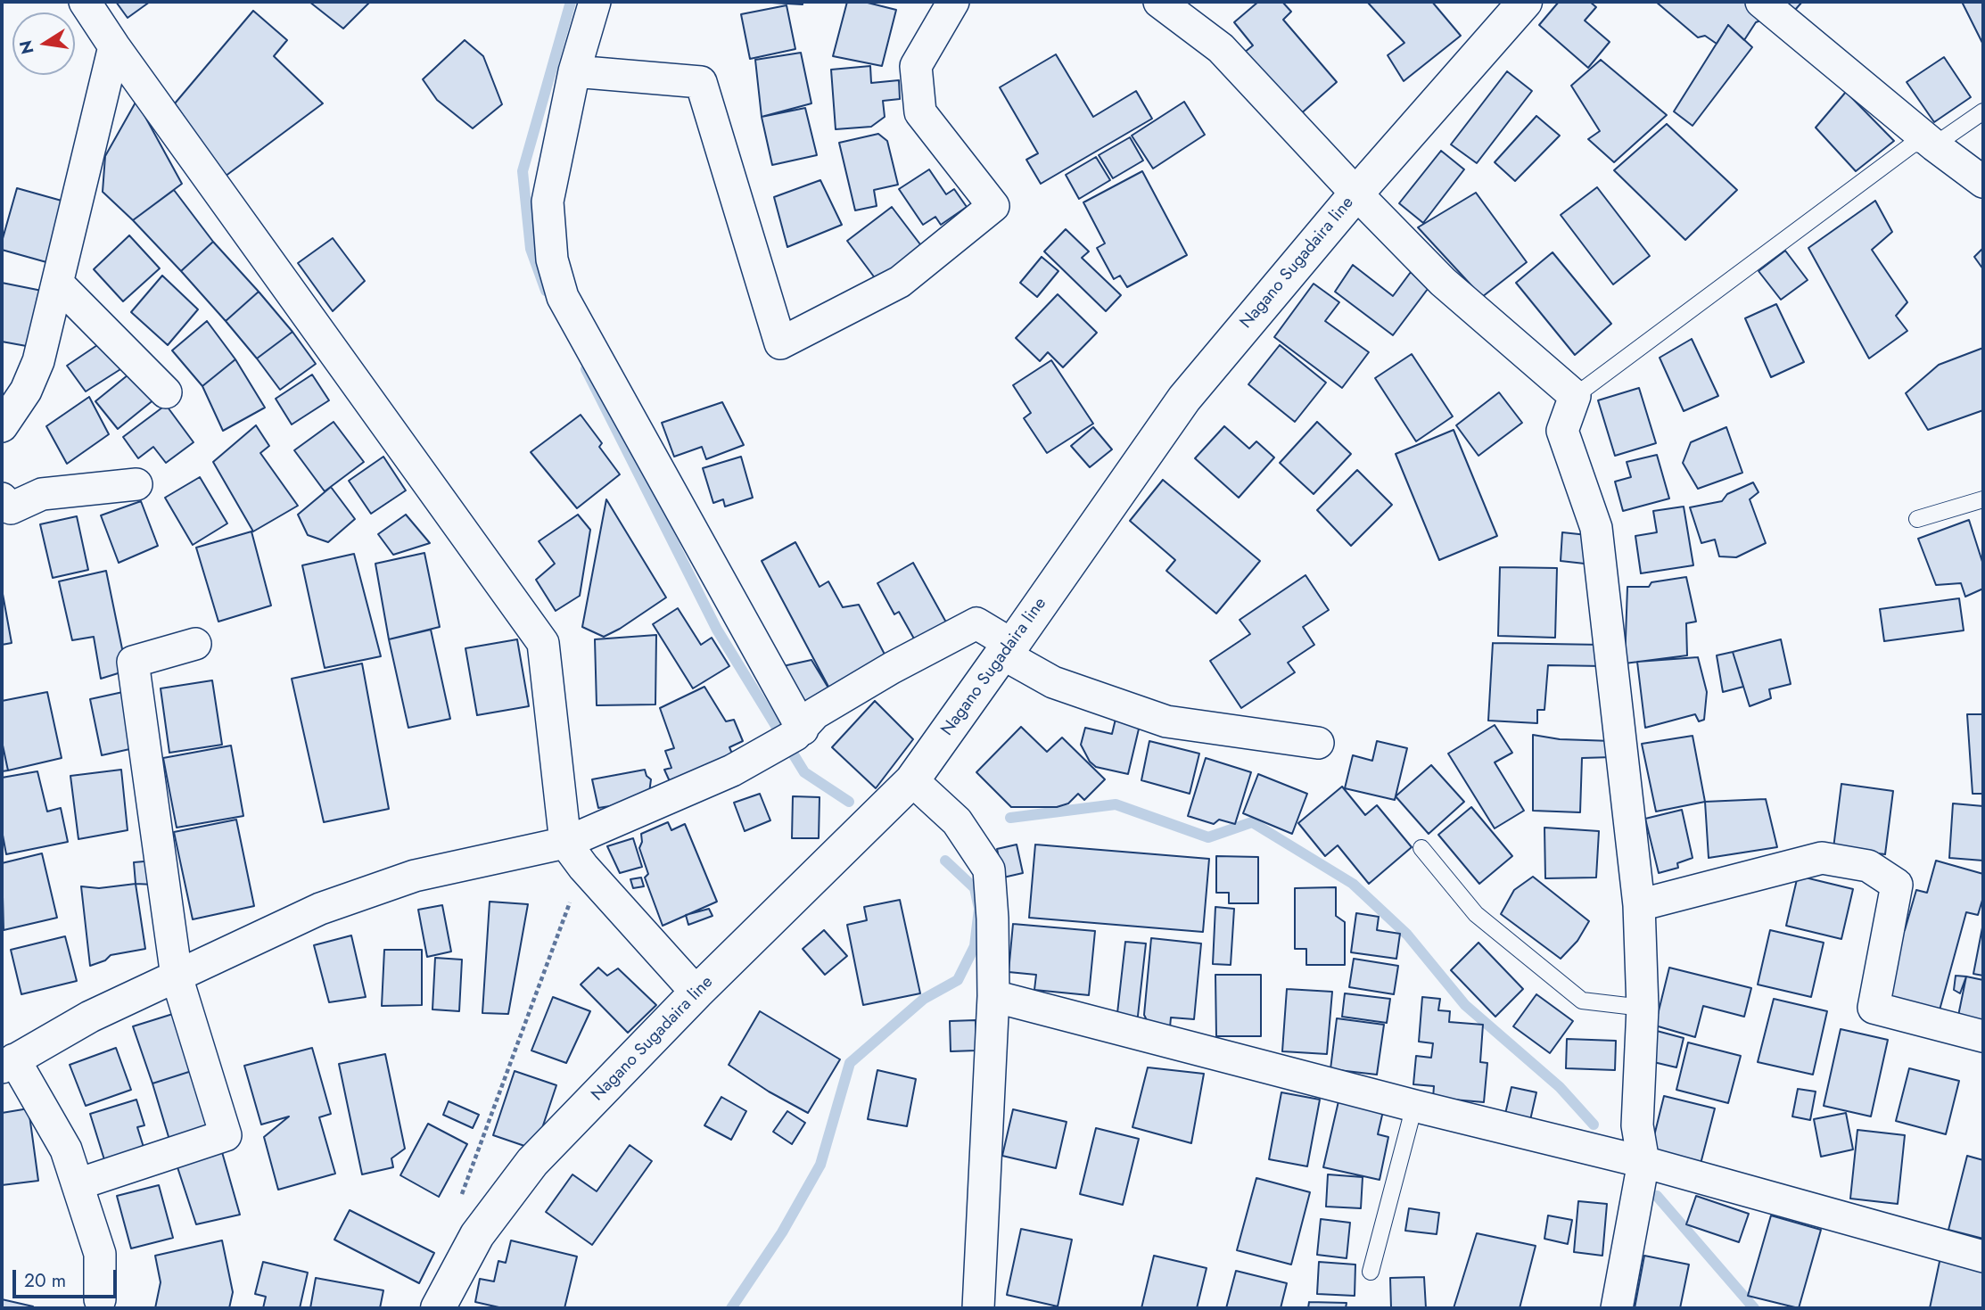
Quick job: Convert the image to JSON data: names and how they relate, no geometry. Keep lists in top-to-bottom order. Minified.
{"streets":{"main road":["Nagano Sugadaira line"]},"scale_bar":"20 m","north":"left"}
